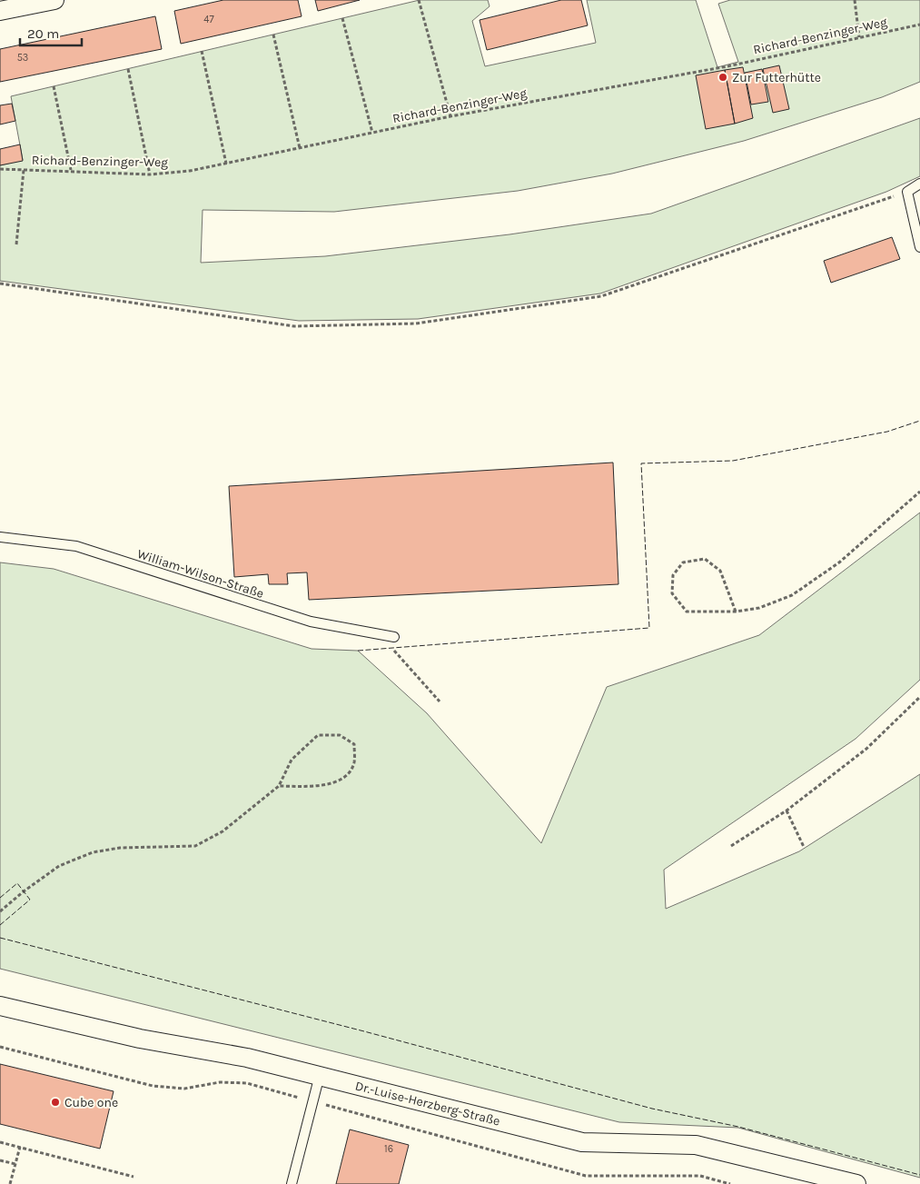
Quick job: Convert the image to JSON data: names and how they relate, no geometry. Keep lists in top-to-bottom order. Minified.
{"streets":{"street":["Dr.-Luise-Herzberg-Straße"],"lane":["William-Wilson-Straße"],"path":["Richard-Benzinger-Weg"]},"places":["Zur Futterhütte","Cube one"],"house_numbers":["47","53","16"],"scale_bar":"20 m"}
